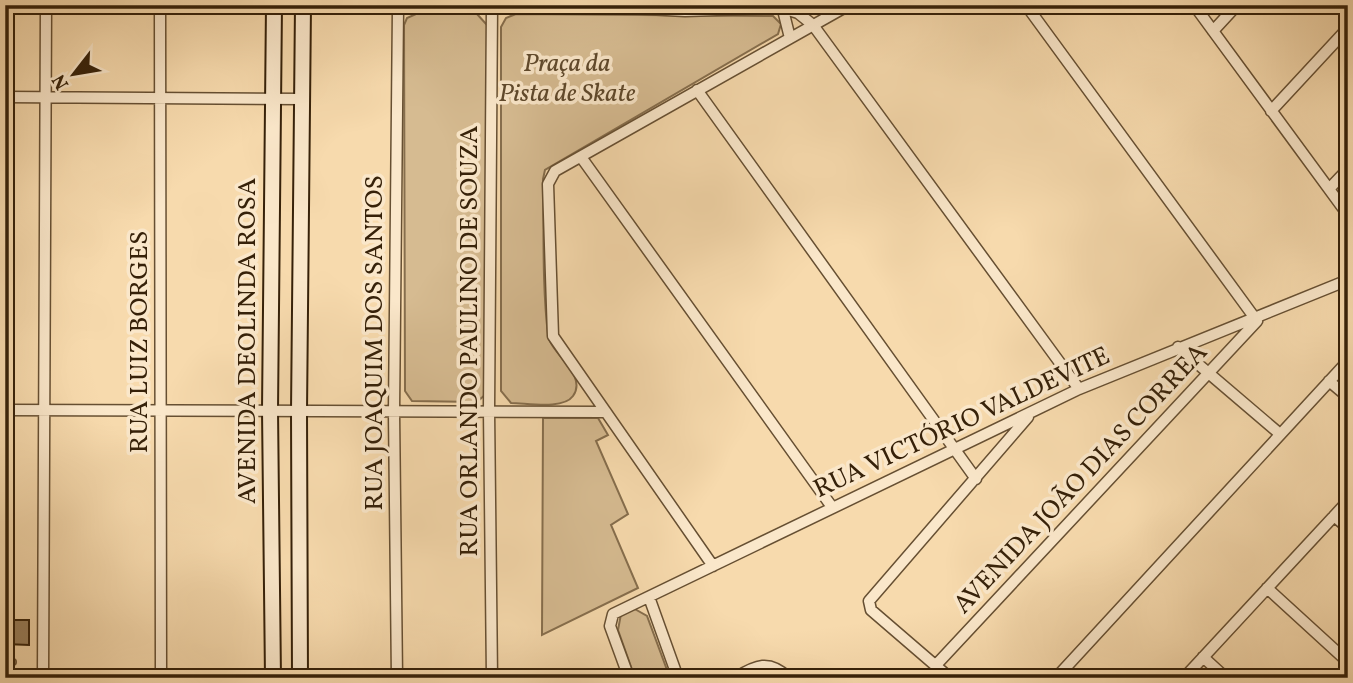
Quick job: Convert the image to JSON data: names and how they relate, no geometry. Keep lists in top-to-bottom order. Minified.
{"streets":{"street":["AVENIDA DEOLINDA ROSA","RUA ORLANDO PAULINO DE SOUZA","RUA LUIZ BORGES","RUA JOAQUIM DOS SANTOS","RUA VICTÓRIO VALDEVITE","AVENIDA JOÃO DIAS CORREA"]},"crossings":[["RUA VICTÓRIO VALDEVITE","AVENIDA JOÃO DIAS CORREA"]],"parks":["Praça da Pista de Skate"],"north":"bottom left"}
